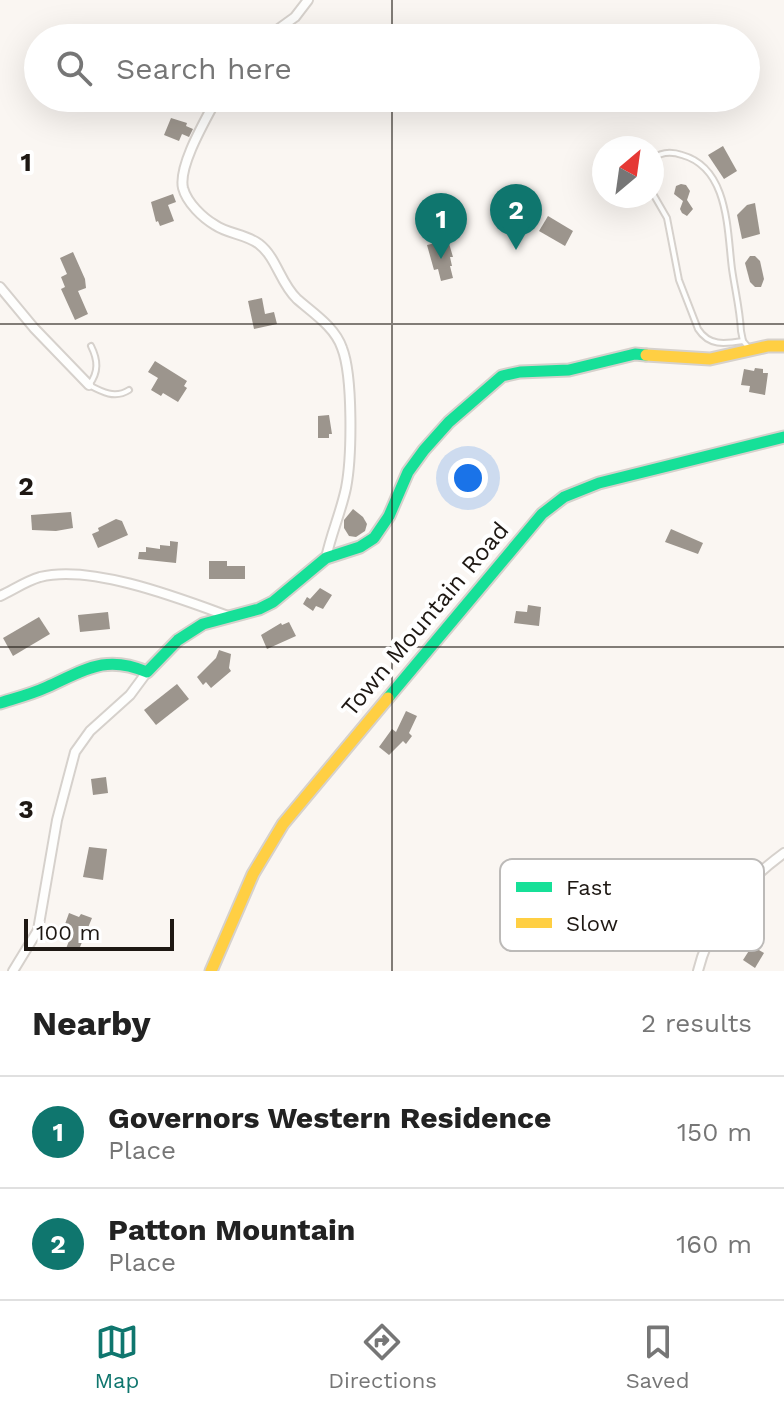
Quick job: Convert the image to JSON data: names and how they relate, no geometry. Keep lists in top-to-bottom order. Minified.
{"streets":{"street":["Town Mountain Road"]},"legend":["Fast","Slow"],"scale_bar":"100 m","north":"top right","page":{"search":"Search here","pins":["2","1"],"scale":"100 m","heading":["Nearby","2 results"],"list":[{"mark":"1","name":"Governors Western Residence","note":"Place","value":"150 m"},{"mark":"2","name":"Patton Mountain","note":"Place","value":"160 m"}],"nav":["Map","Directions","Saved"]},"grid":{"rows":["1","2","3"]}}
